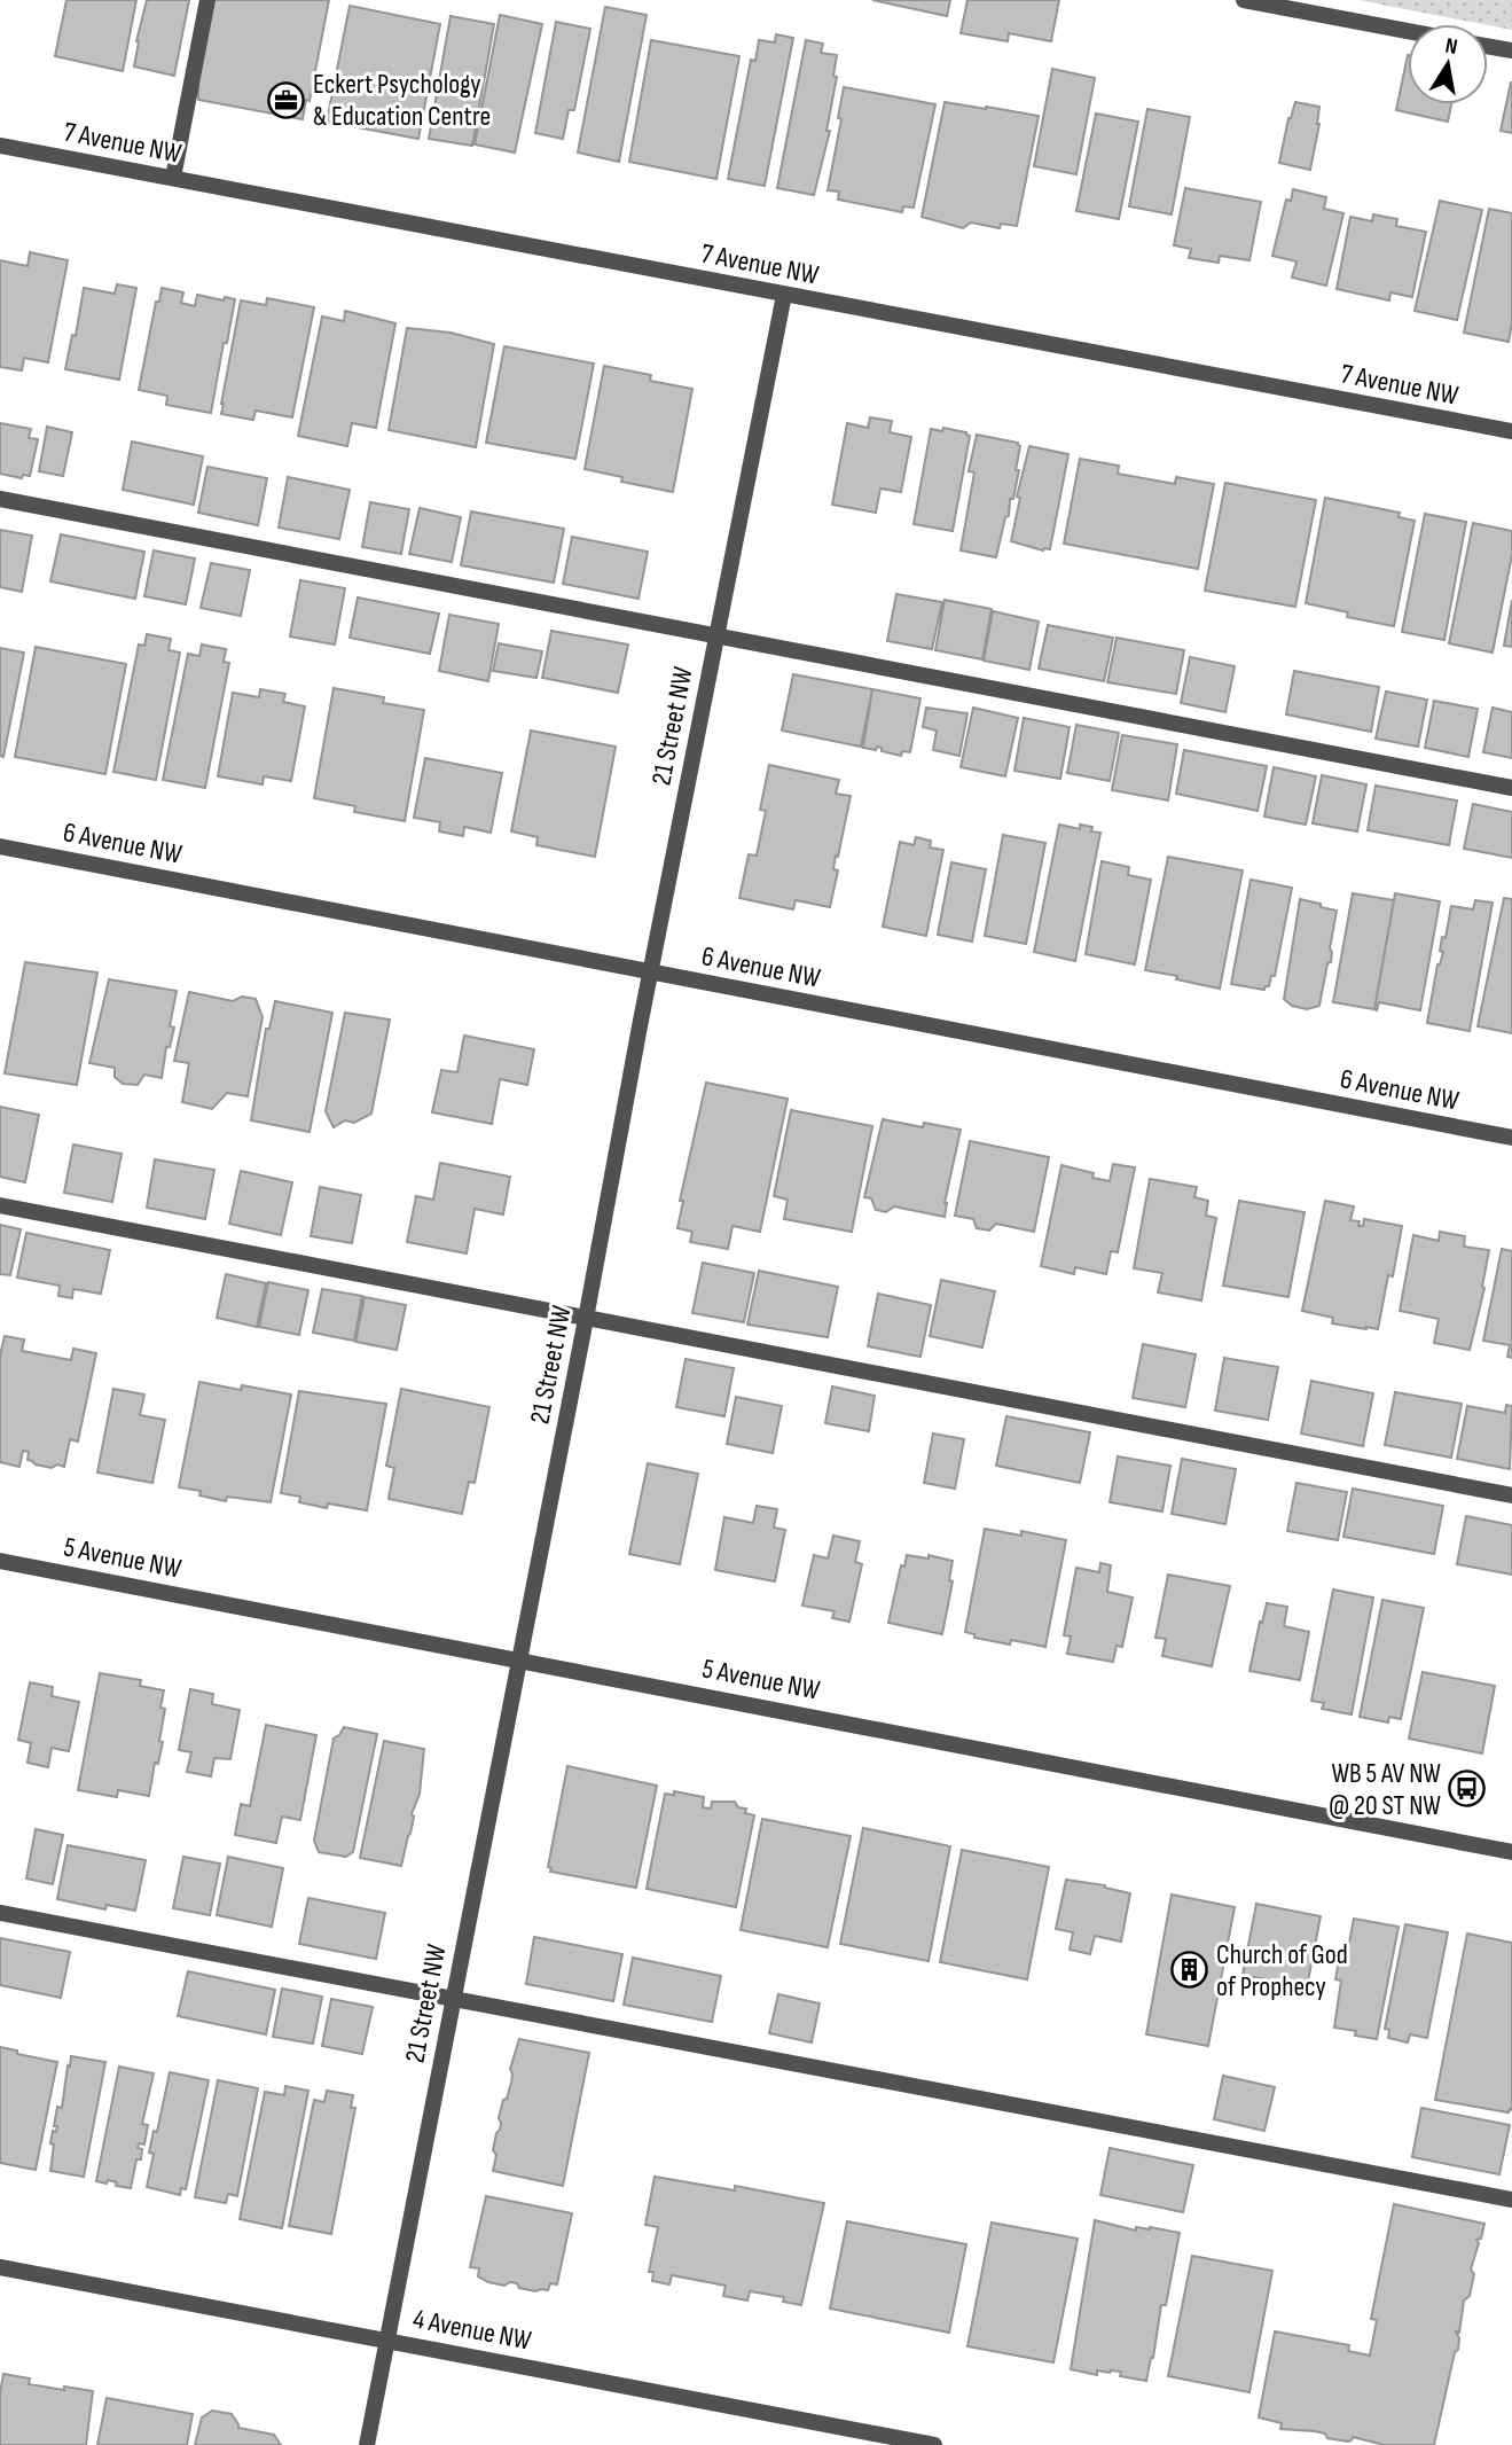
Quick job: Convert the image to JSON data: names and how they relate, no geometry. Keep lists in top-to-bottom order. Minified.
{"streets":{"street":["7 Avenue NW","21 Street NW","6 Avenue NW","5 Avenue NW","4 Avenue NW"]},"crossings":[["7 Avenue NW","21 Street NW"],["21 Street NW","6 Avenue NW"],["21 Street NW","5 Avenue NW"],["21 Street NW","4 Avenue NW"]],"places":{"office":["Eckert Psychology & Education Centre"],"bus stop":["WB 5 AV NW @ 20 ST NW"],"building":["Church of God of Prophecy"]},"north":"top"}
